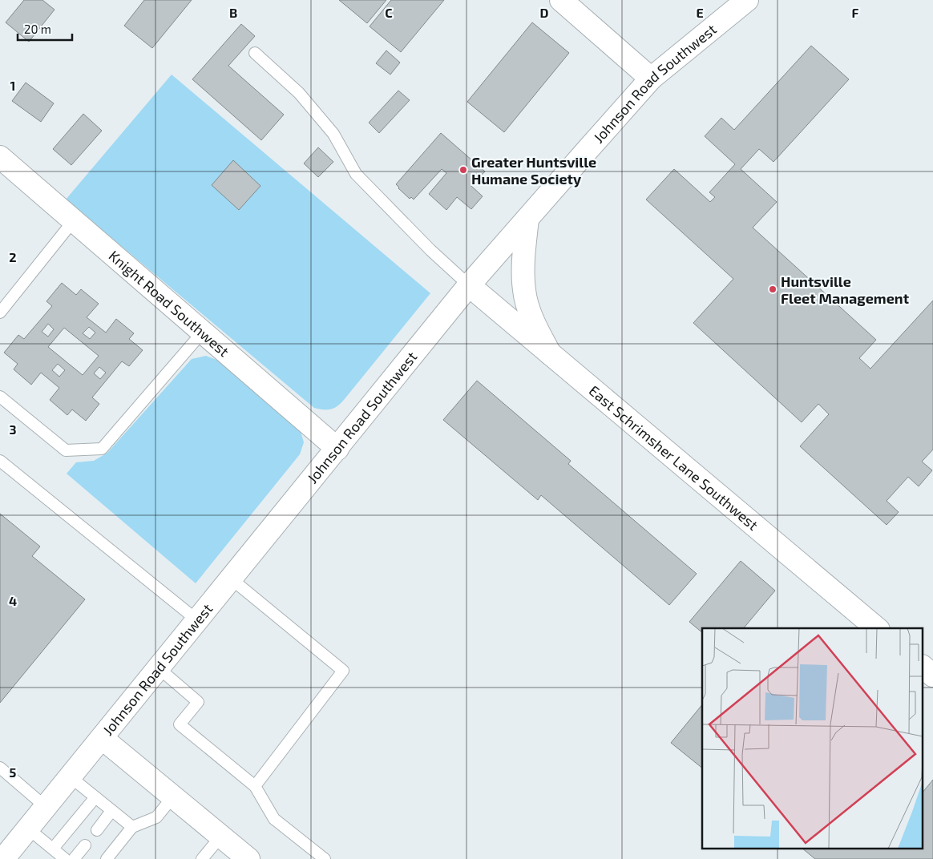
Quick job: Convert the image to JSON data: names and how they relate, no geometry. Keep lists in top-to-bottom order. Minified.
{"streets":{"street":["Johnson Road Southwest","Knight Road Southwest","East Schrimsher Lane Southwest"]},"crossings":[["Johnson Road Southwest","Knight Road Southwest"],["Johnson Road Southwest","East Schrimsher Lane Southwest"]],"places":["Greater Huntsville Humane Society","Huntsville Fleet Management"],"scale_bar":"20 m","grid":{"columns":["B","C","D","E","F"],"rows":["1","2","3","4","5"]}}
